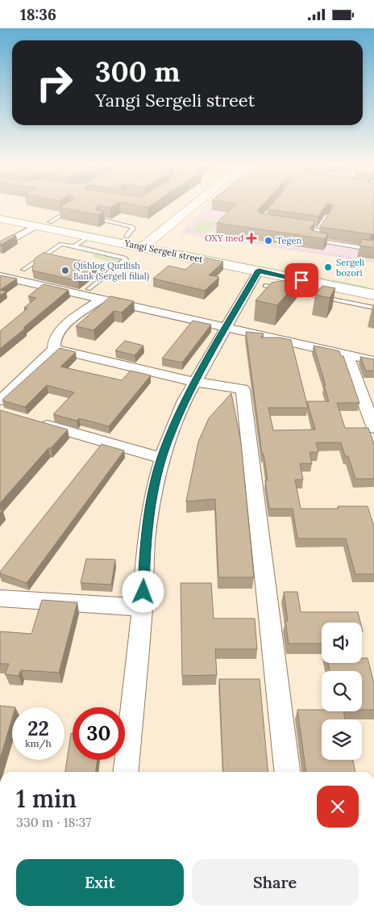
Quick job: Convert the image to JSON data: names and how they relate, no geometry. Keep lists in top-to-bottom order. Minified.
{"streets":{"main road":["Yangi Sergeli street"]},"places":{"health":["OXY med"],"other":["Tegen","Sergeli bozori","Qishlog Qurilish Bank (Sergeli filial)"]},"page":{"status":"18:36","turn":["300 m","Yangi Sergeli street"],"speed":"22 km/h","limit":"30","heading":["1 min","330 m · 18:37"],"buttons":["Exit","Share"]}}
